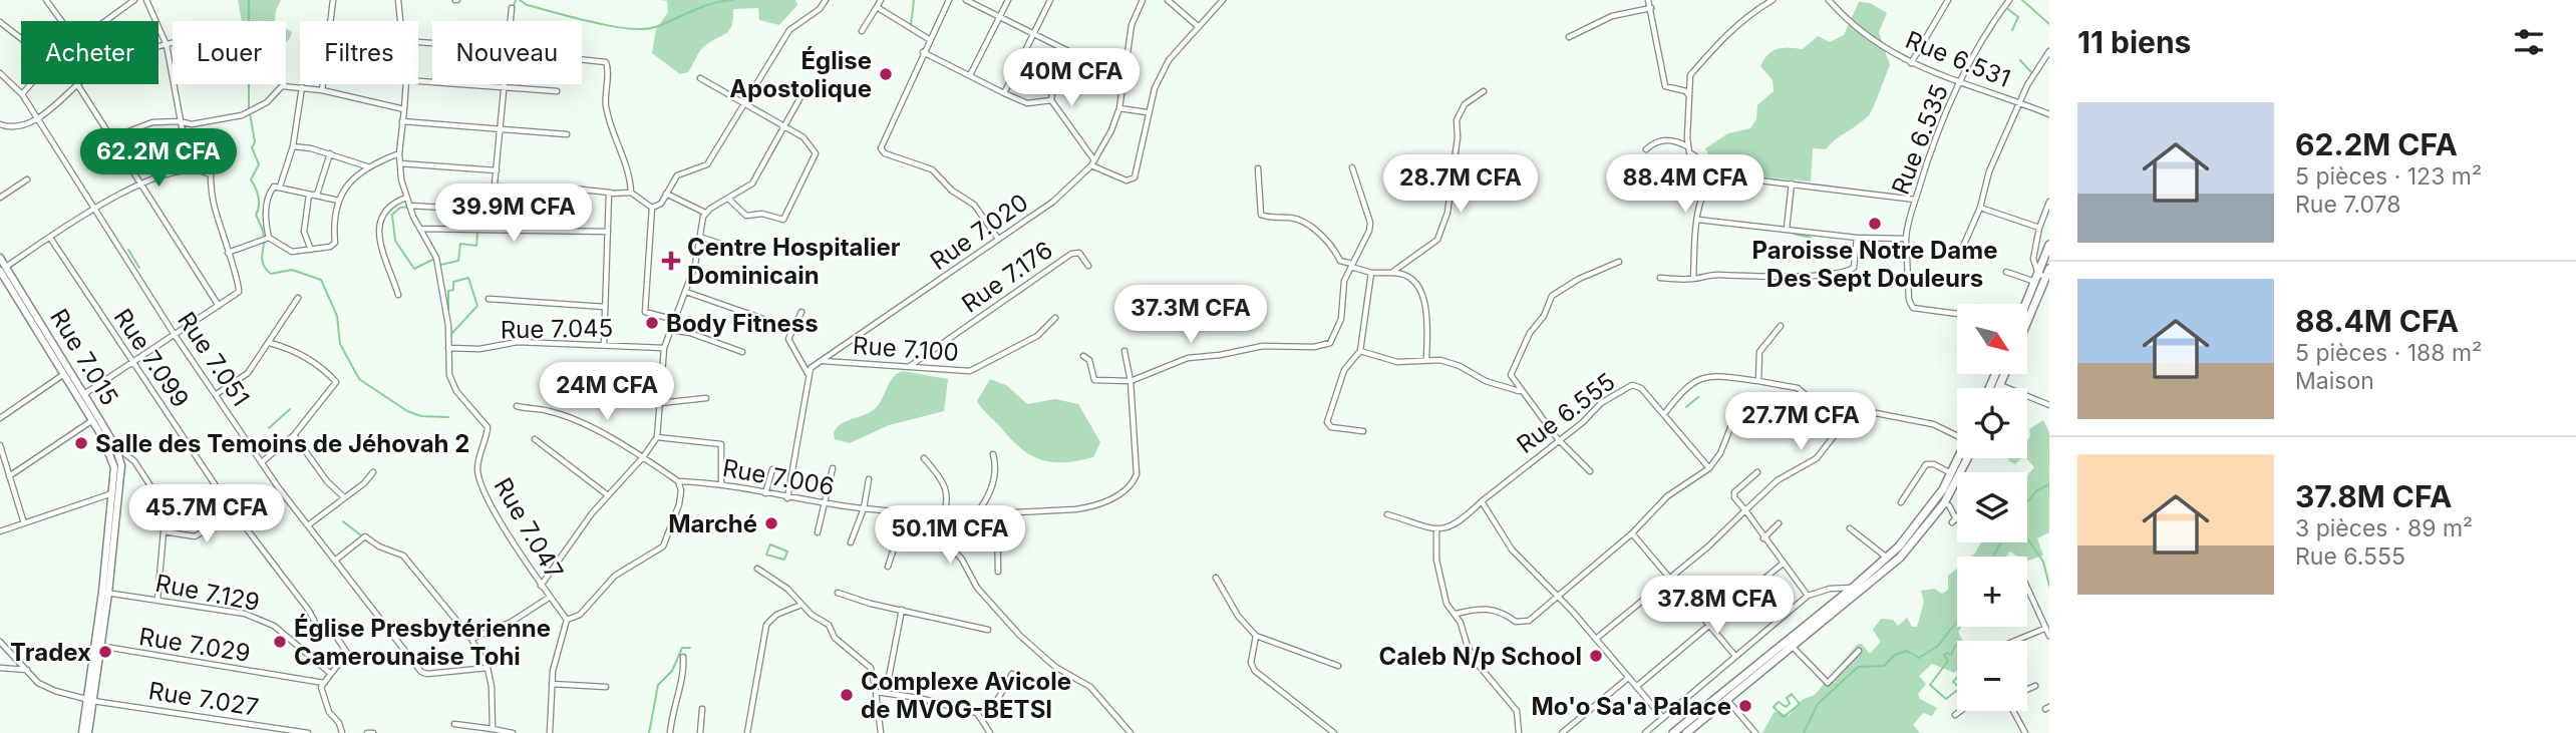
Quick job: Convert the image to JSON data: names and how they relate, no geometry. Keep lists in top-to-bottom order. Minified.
{"streets":{"main road":["Rue 7.015"],"street":["Rue 6.531","Rue 6.535","Rue 7.020","Rue 7.176","Rue 7.045","Rue 7.100","Rue 7.099","Rue 7.051","Rue 6.555","Rue 7.006","Rue 7.047","Rue 7.129","Rue 7.029","Rue 7.027"]},"crossings":[["Rue 6.531","Rue 6.535"],["Rue 7.020","Rue 7.100"],["Rue 7.176","Rue 7.100"],["Rue 7.045","Rue 7.047"],["Rue 7.015","Rue 7.129"],["Rue 7.015","Rue 7.029"],["Rue 7.015","Rue 7.027"],["Rue 7.099","Rue 7.129"],["Rue 7.099","Rue 7.029"]],"places":{"other":["Église Apostolique","Paroisse Notre Dame Des Sept Douleurs","Body Fitness","Salle des Temoins de Jéhovah 2","Marché","Église Presbytérienne Camerounaise Tohi","Tradex","Caleb N/p School","Complexe Avicole de MVOG-BETSI","Mo'o Sa'a Palace"],"health":["Centre Hospitalier Dominicain"]},"north":"bottom right","page":{"heading":"11 biens","chip":["Acheter","Louer","Filtres","Nouveau"],"price":["40M CFA","62.2M CFA","28.7M CFA","88.4M CFA","39.9M CFA","37.3M CFA","24M CFA","27.7M CFA","45.7M CFA","50.1M CFA","37.8M CFA"],"list":[{"name":"62.2M CFA","note":"5 pièces · 123 m² · Rue 7.078"},{"name":"88.4M CFA","note":"5 pièces · 188 m² · Maison"},{"name":"37.8M CFA","note":"3 pièces · 89 m² · Rue 6.555"}],"map_buttons":["+","−"]}}
